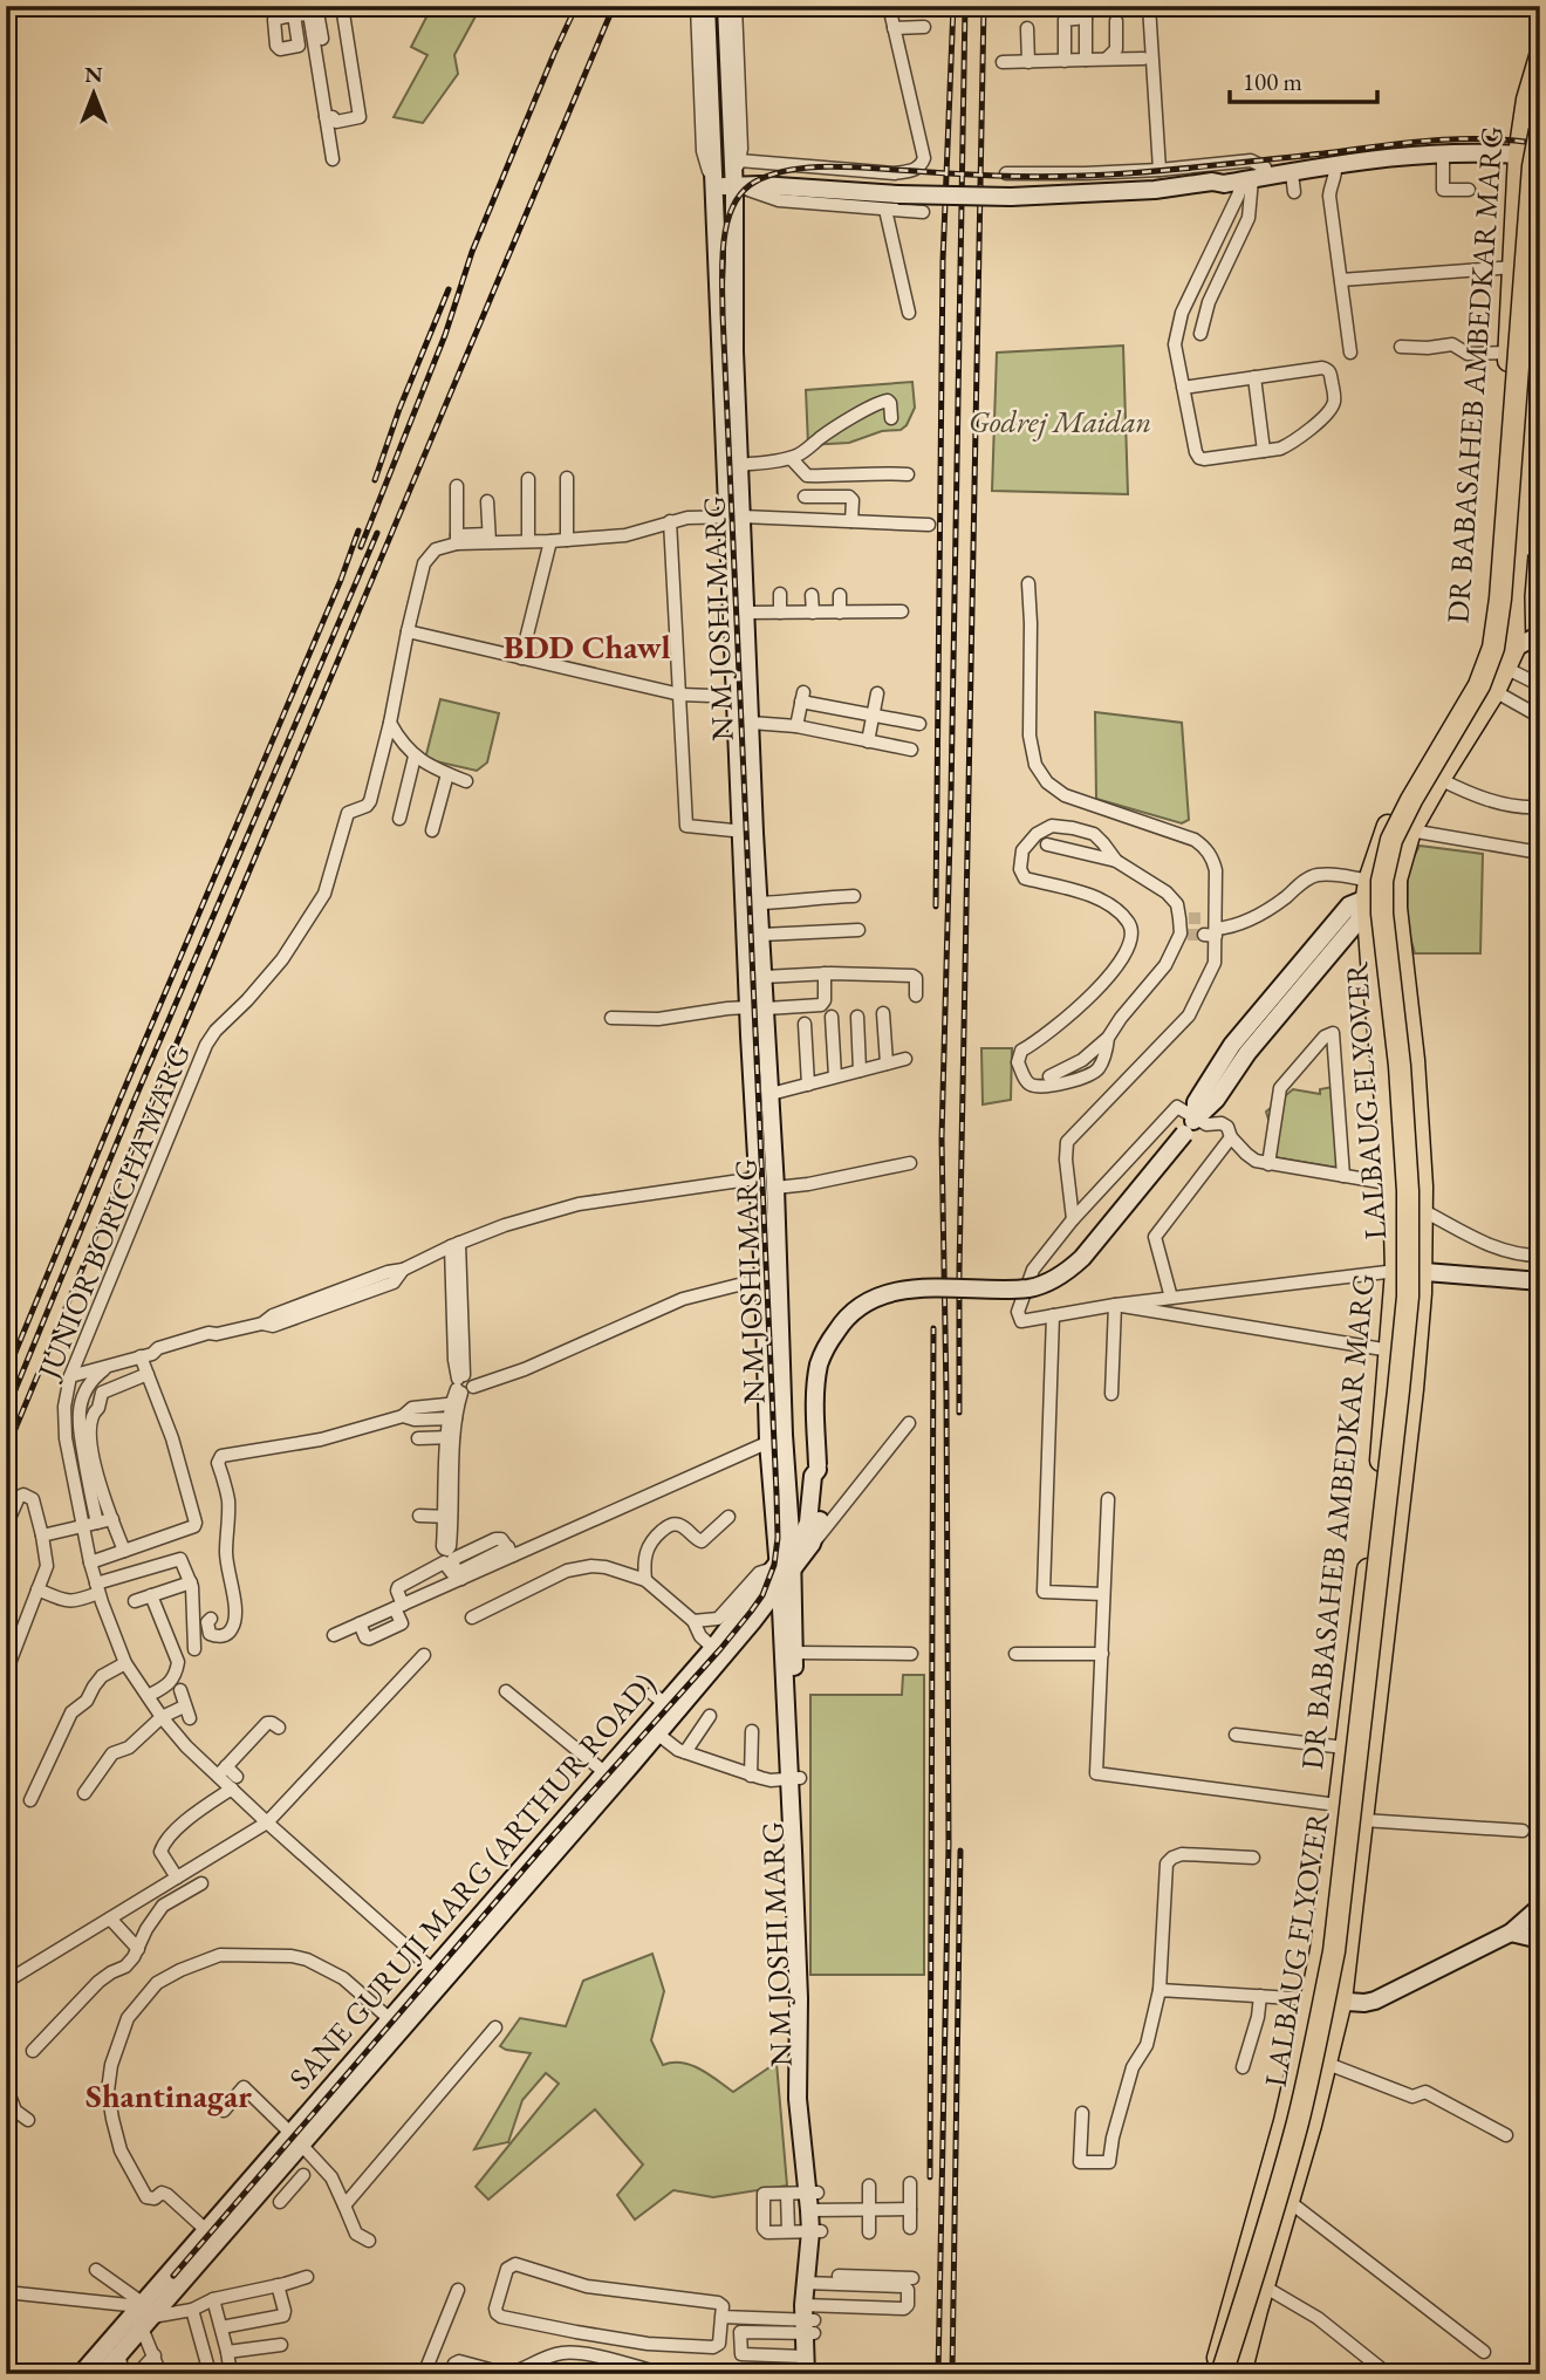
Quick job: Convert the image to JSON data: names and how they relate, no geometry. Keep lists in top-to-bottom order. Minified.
{"streets":{"highway":["DR BABASAHEB AMBEDKAR MARG","LALBAUG FLYOVER"],"main road":["N M JOSHI MARG","SANE GURUJI MARG (ARTHUR ROAD)"],"street":["JUNIOR BORICHA MARG"]},"crossings":[["DR BABASAHEB AMBEDKAR MARG","LALBAUG FLYOVER"],["N M JOSHI MARG","SANE GURUJI MARG (ARTHUR ROAD)"],["JUNIOR BORICHA MARG","SANE GURUJI MARG (ARTHUR ROAD)"]],"districts":["BDD Chawl","Shantinagar"],"parks":["Godrej Maidan"],"scale_bar":"100 m","north":"top"}
